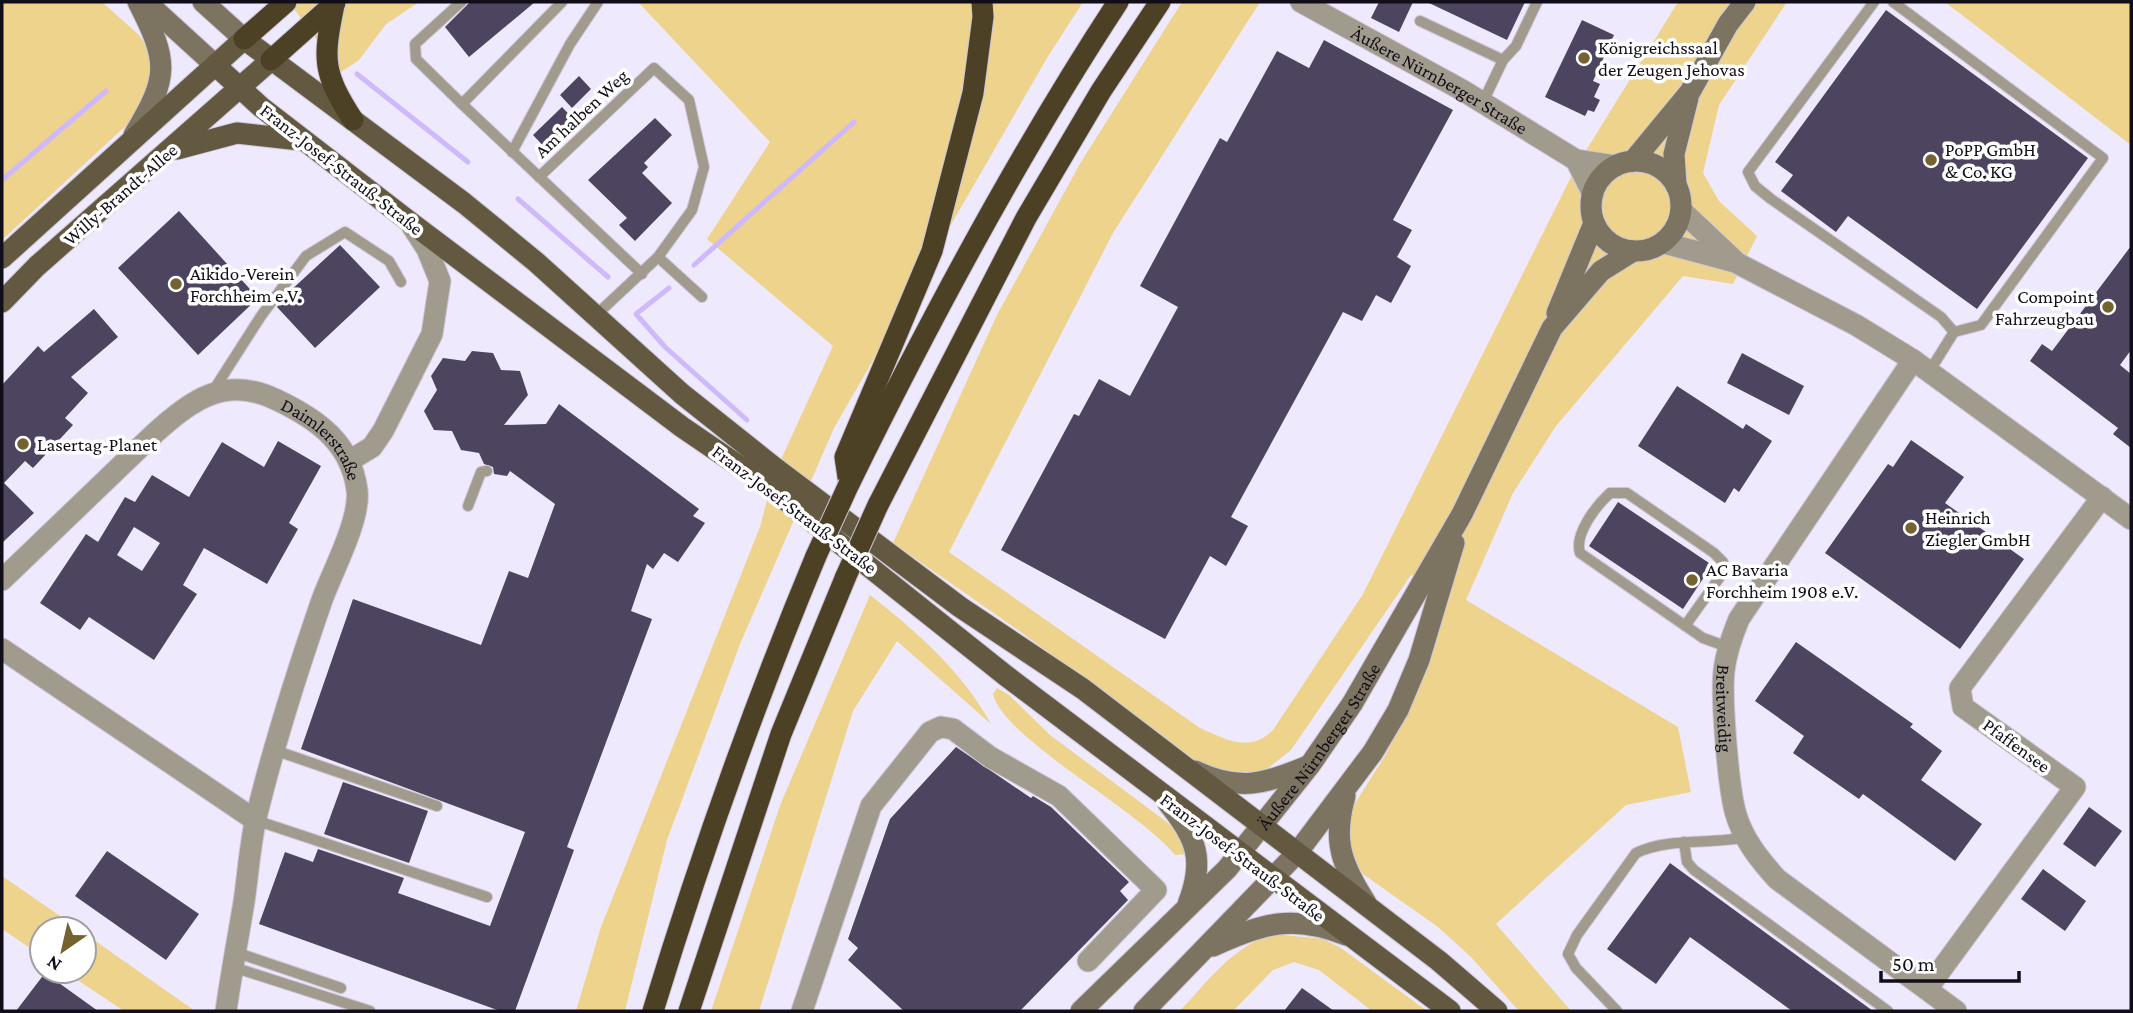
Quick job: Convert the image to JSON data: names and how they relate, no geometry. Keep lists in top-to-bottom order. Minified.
{"streets":{"main road":["Äußere Nürnberger Straße","Franz-Josef-Strauß-Straße","Willy-Brandt-Allee"],"street":["Daimlerstraße","Breitweidig","Pfaffensee"],"lane":["Am halben Weg"]},"crossings":[["Äußere Nürnberger Straße","Franz-Josef-Strauß-Straße"],["Am halben Weg","Franz-Josef-Strauß-Straße"],["Franz-Josef-Strauß-Straße","Willy-Brandt-Allee"],["Breitweidig","Pfaffensee"]],"places":["Königreichssaal der Zeugen Jehovas","PoPP GmbH & Co. KG","Aikido-Verein Forchheim e.V.","Compoint Fahrzeugbau","Lasertag-Planet","Heinrich Ziegler GmbH","AC Bavaria Forchheim 1908 e.V."],"scale_bar":"50 m","north":"bottom left"}
